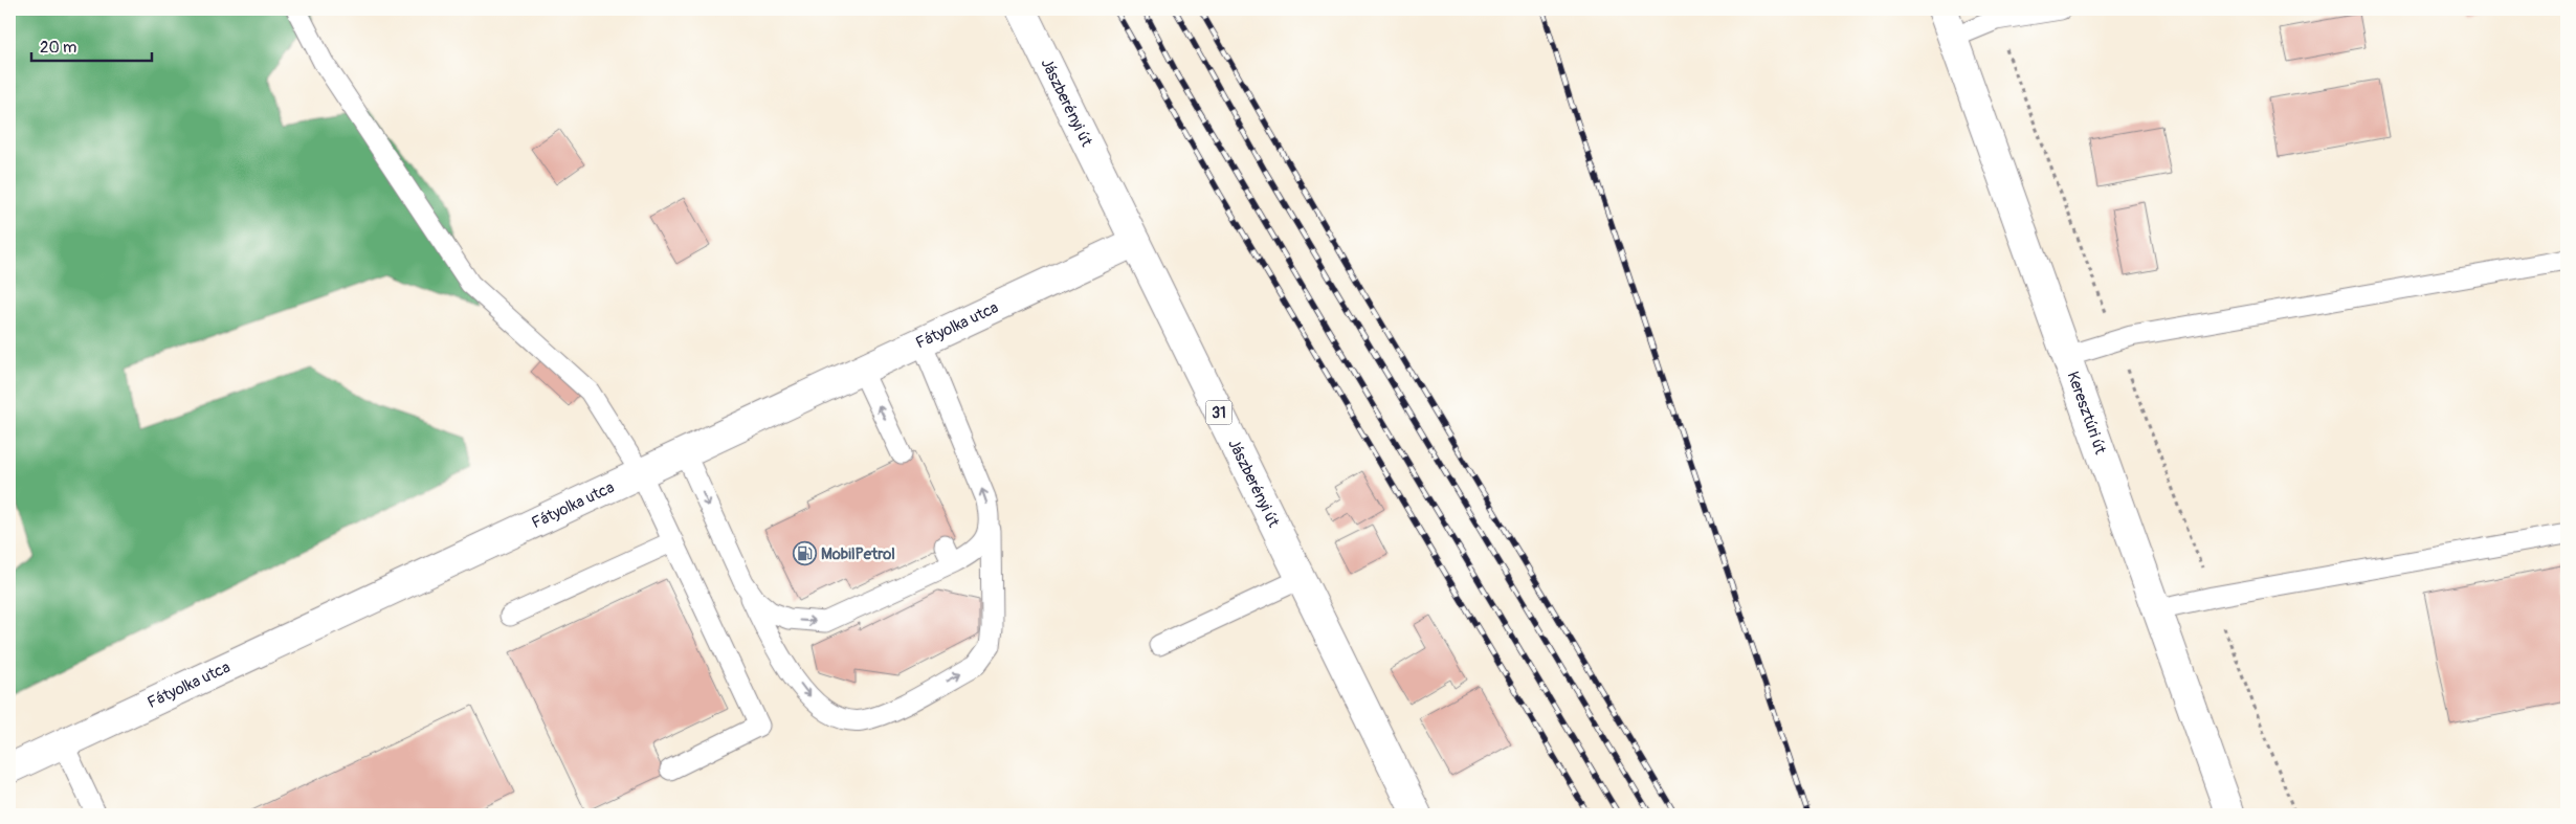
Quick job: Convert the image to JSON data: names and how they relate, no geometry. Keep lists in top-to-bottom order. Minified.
{"streets":{"main road":["Jászberényi út","Fátyolka utca","31","Keresztúri út"]},"crossings":[["Jászberényi út","Fátyolka utca"]],"places":{"fuel station":["MobilPetrol"]},"scale_bar":"20 m"}
